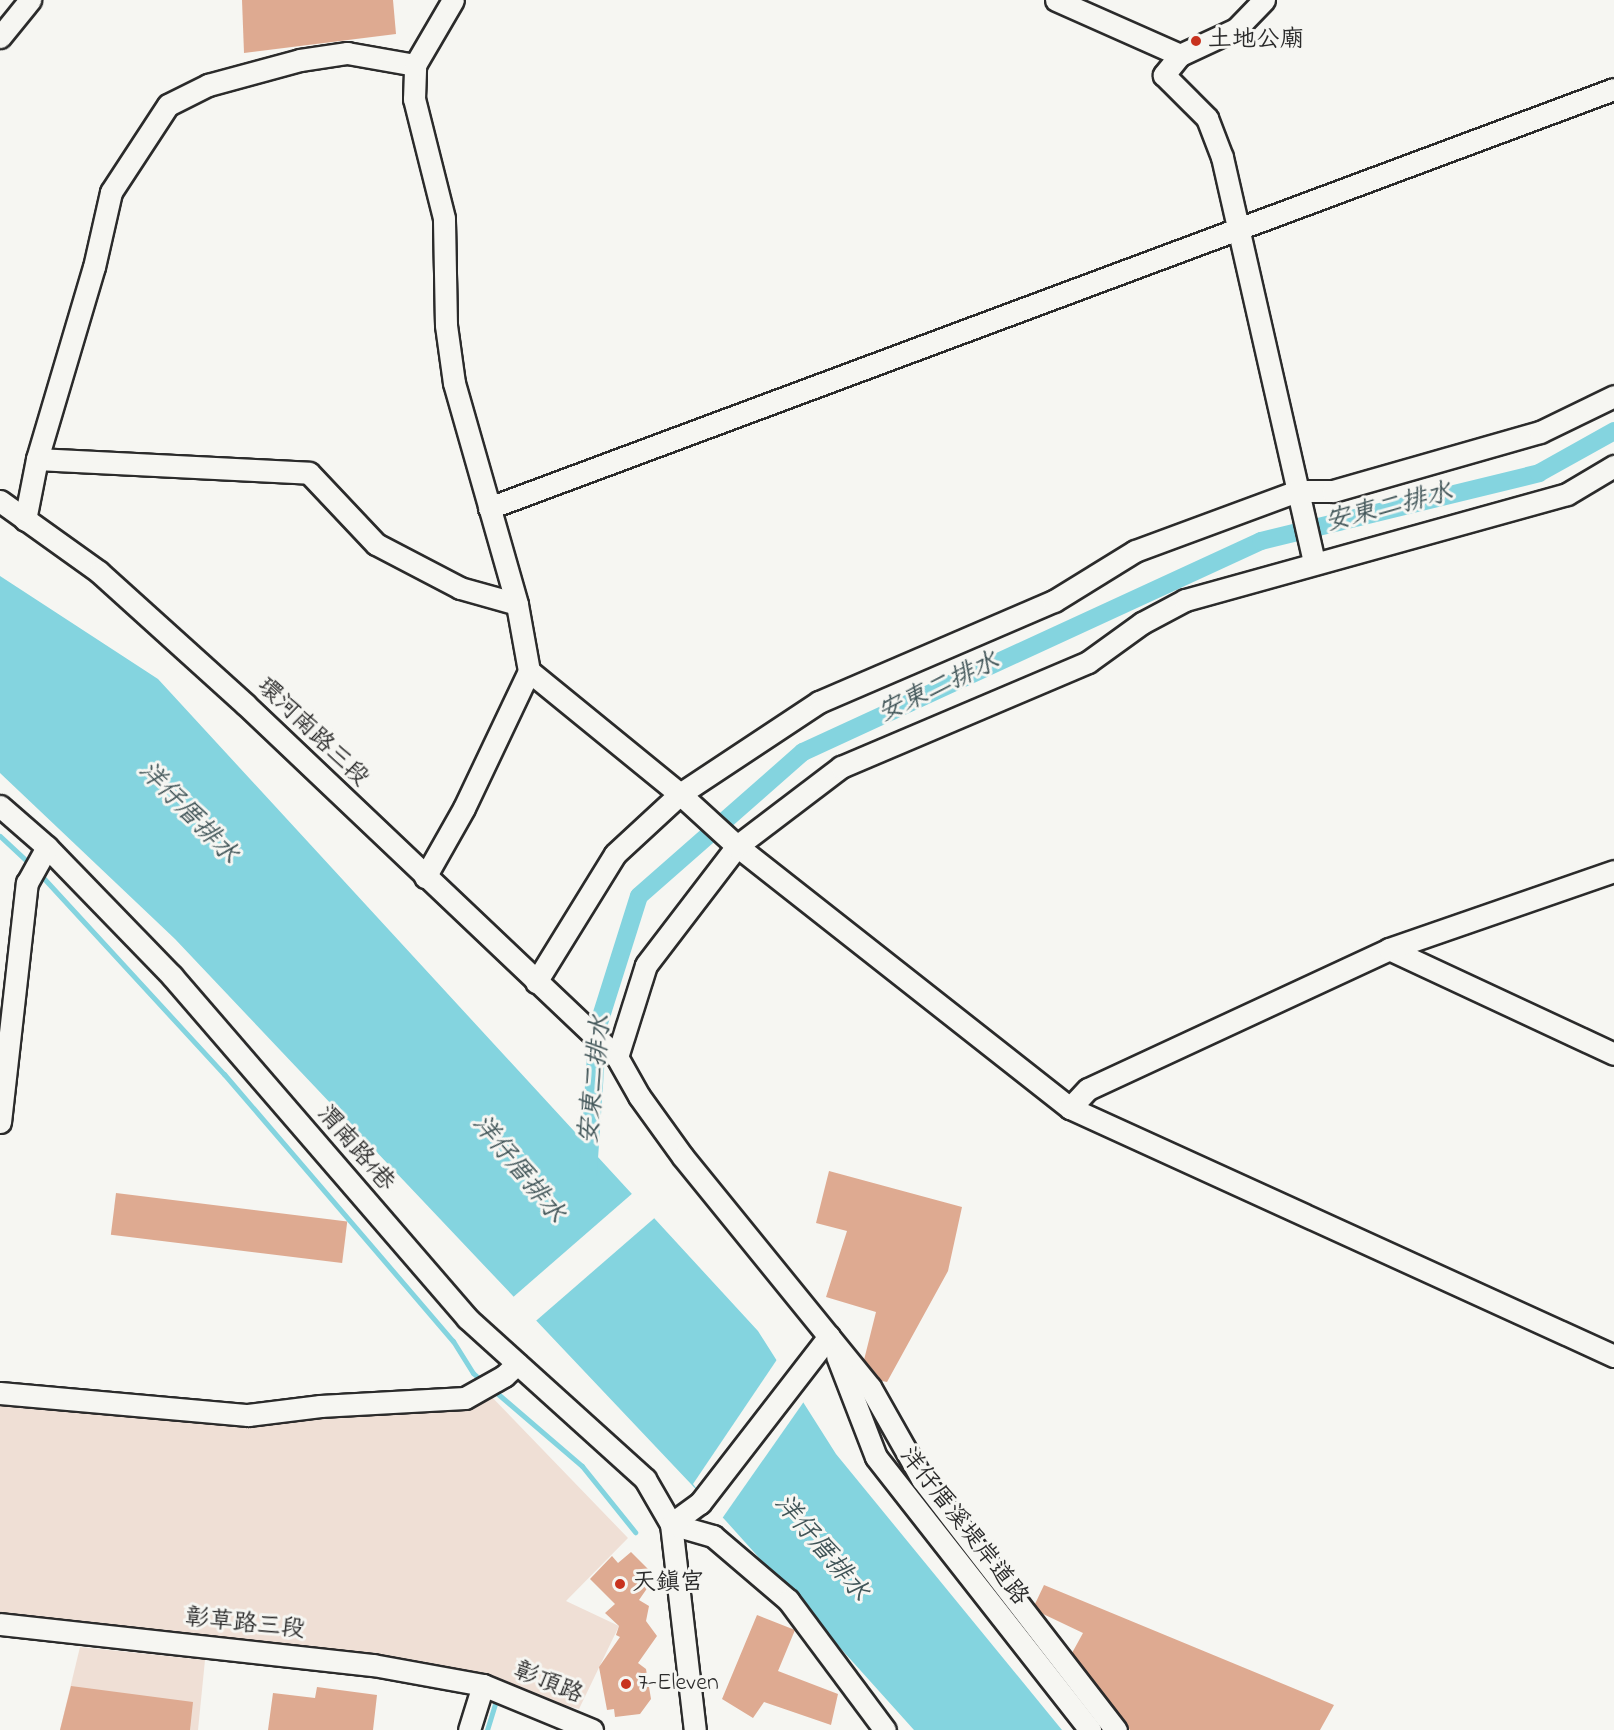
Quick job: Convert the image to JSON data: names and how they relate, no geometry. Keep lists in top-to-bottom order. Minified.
{"streets":{"street":["環河南路三段","渭南路1巷","洋仔厝溪堤岸道路","彰草路三段","彰頂路"]},"crossings":[["環河南路三段","洋仔厝溪堤岸道路"],["彰草路三段","彰頂路"]],"water":["安東二排水","洋仔厝排水"],"places":["土地公廟","天鎮宮","7-Eleven"]}
